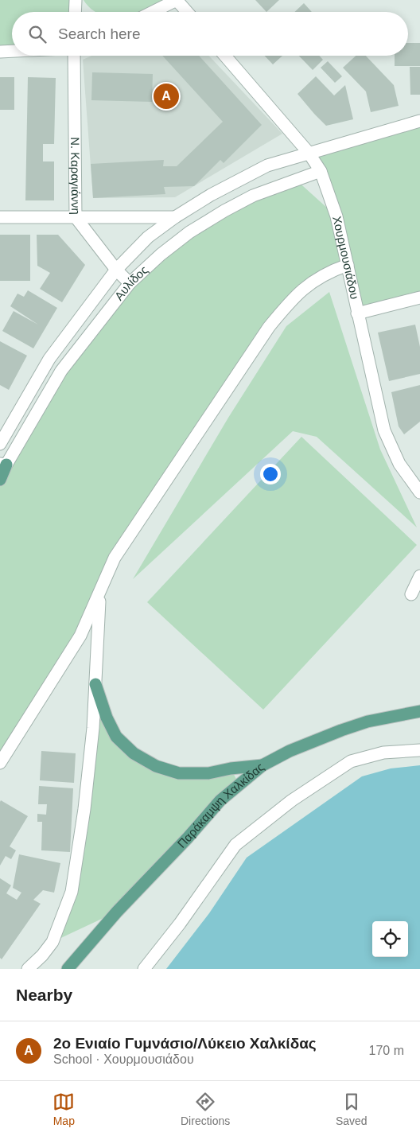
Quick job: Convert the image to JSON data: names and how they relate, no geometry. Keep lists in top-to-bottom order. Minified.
{"streets":{"main road":["Παράκαμψη Χαλκίδας"],"street":["Ν. Καραγιάννη","Χουρμουσιάδου","Αυλίδος"]},"crossings":[["Ν. Καραγιάννη","Αυλίδος"],["Χουρμουσιάδου","Αυλίδος"]],"page":{"search":"Search here","pins":"A","heading":"Nearby","list":[{"mark":"A","name":"2ο Ενιαίο Γυμνάσιο/Λύκειο Χαλκίδας","note":"School · Χουρμουσιάδου","value":"170 m"}],"nav":["Map","Directions","Saved"]}}
